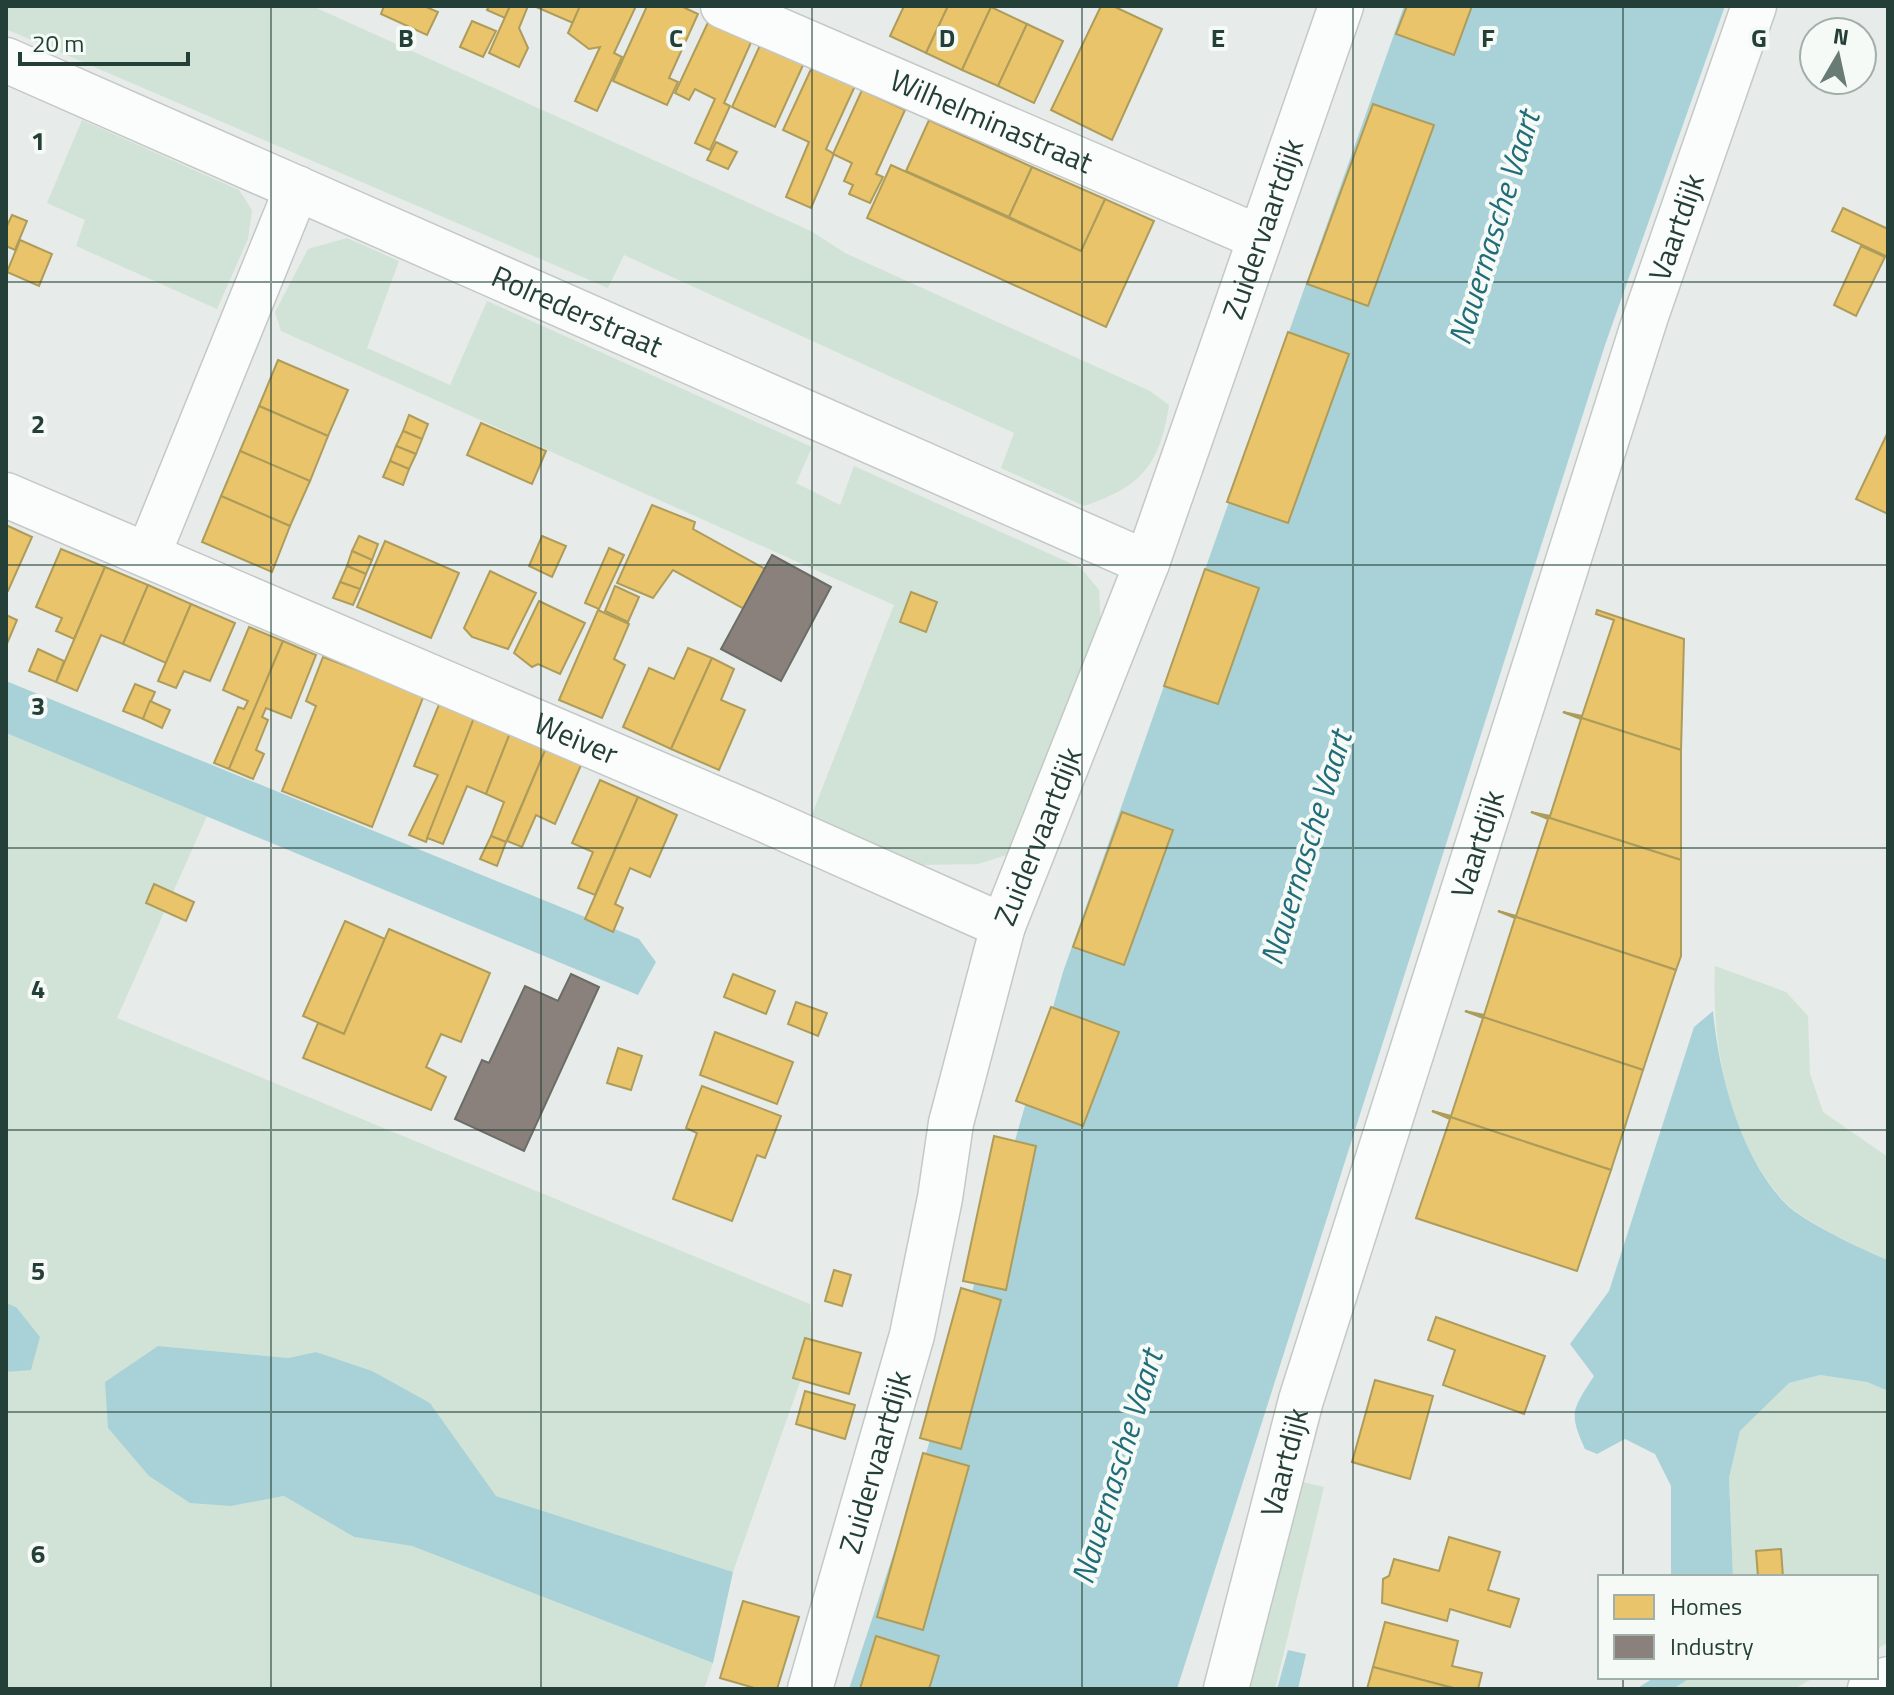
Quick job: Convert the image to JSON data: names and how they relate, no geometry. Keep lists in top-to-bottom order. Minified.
{"streets":{"street":["Wilhelminastraat","Vaartdijk","Zuidervaartdijk","Rolrederstraat","Weiver"]},"crossings":[["Wilhelminastraat","Zuidervaartdijk"],["Zuidervaartdijk","Rolrederstraat"],["Zuidervaartdijk","Weiver"]],"water":["Nauernasche Vaart"],"legend":["Homes","Industry"],"scale_bar":"20 m","north":"top","grid":{"columns":["B","C","D","E","F","G"],"rows":["1","2","3","4","5","6"]}}
